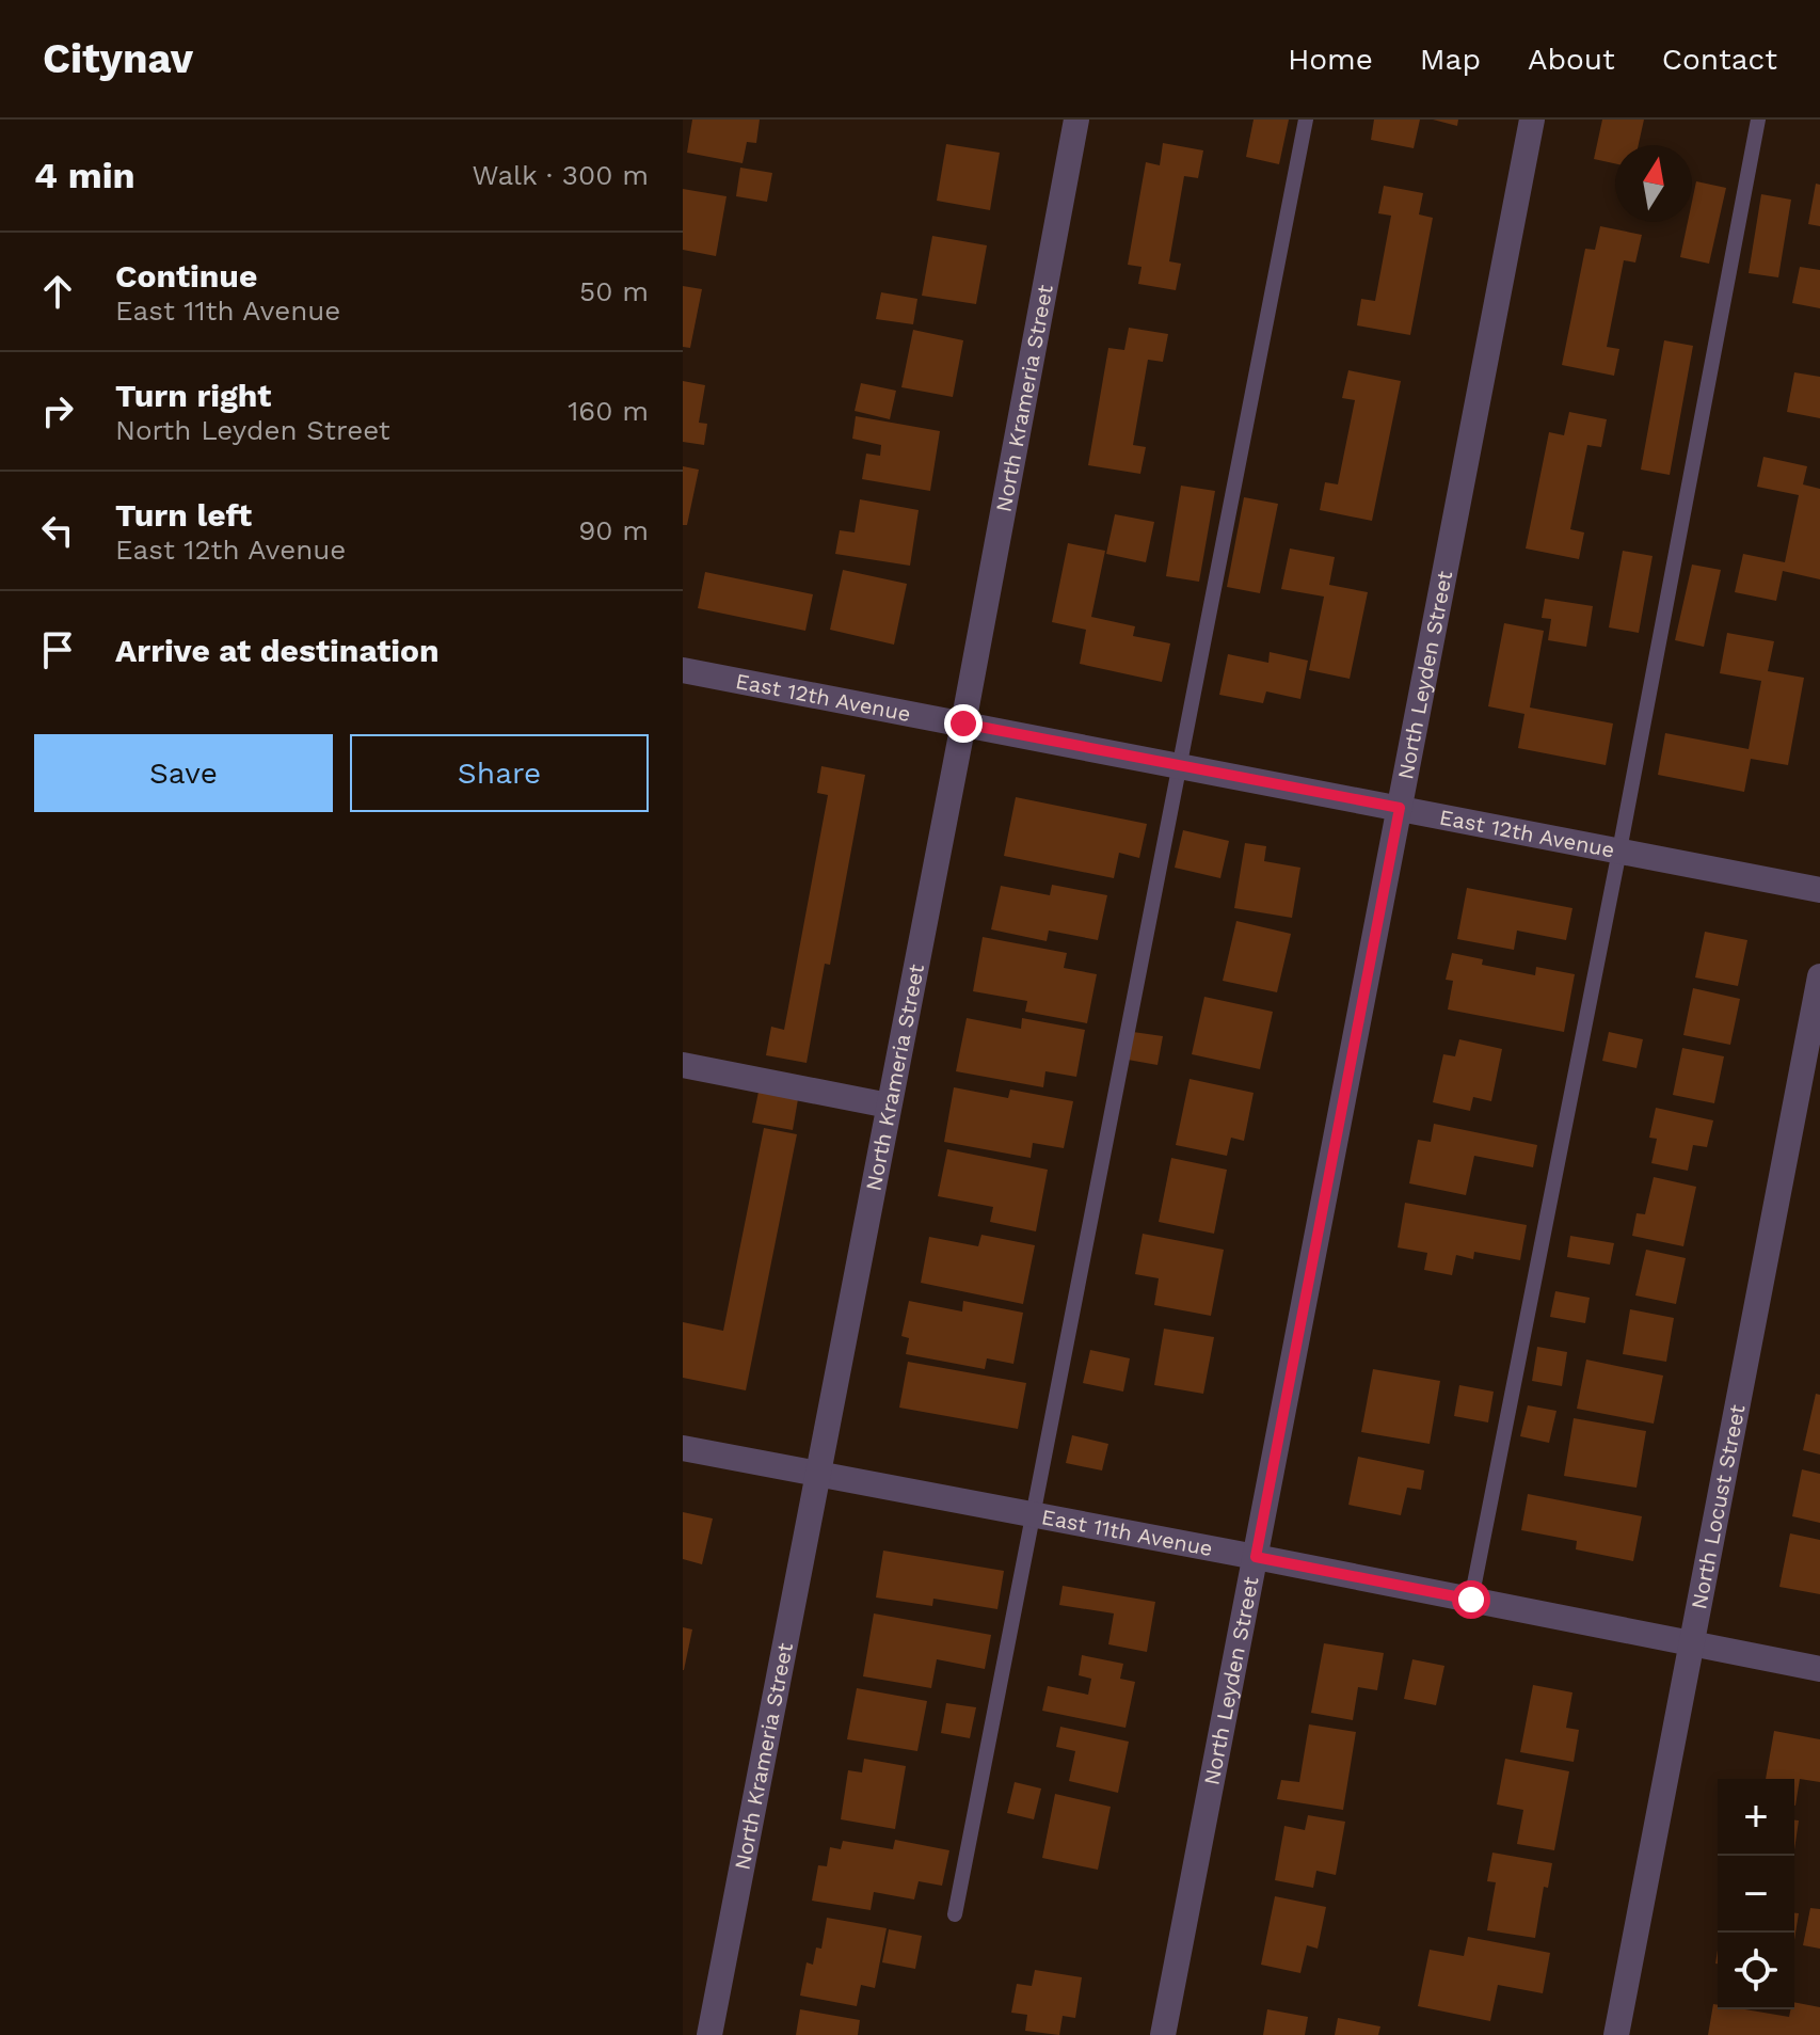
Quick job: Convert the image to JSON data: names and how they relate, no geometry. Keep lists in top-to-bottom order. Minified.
{"streets":{"street":["North Krameria Street","North Leyden Street","East 12th Avenue","North Locust Street","East 11th Avenue"]},"crossings":[["North Krameria Street","East 12th Avenue"],["North Krameria Street","East 11th Avenue"],["North Leyden Street","East 12th Avenue"],["North Leyden Street","East 11th Avenue"],["North Locust Street","East 11th Avenue"]],"north":"top","page":{"header":"Citynav","nav":["Home","Map","About","Contact"],"heading":["4 min","Walk · 300 m"],"list":[["Continue","East 11th Avenue","50 m"],["Turn right","North Leyden Street","160 m"],["Turn left","East 12th Avenue","90 m"],"Arrive at destination"],"buttons":["Save","Share"],"map_buttons":["+","−"]}}
